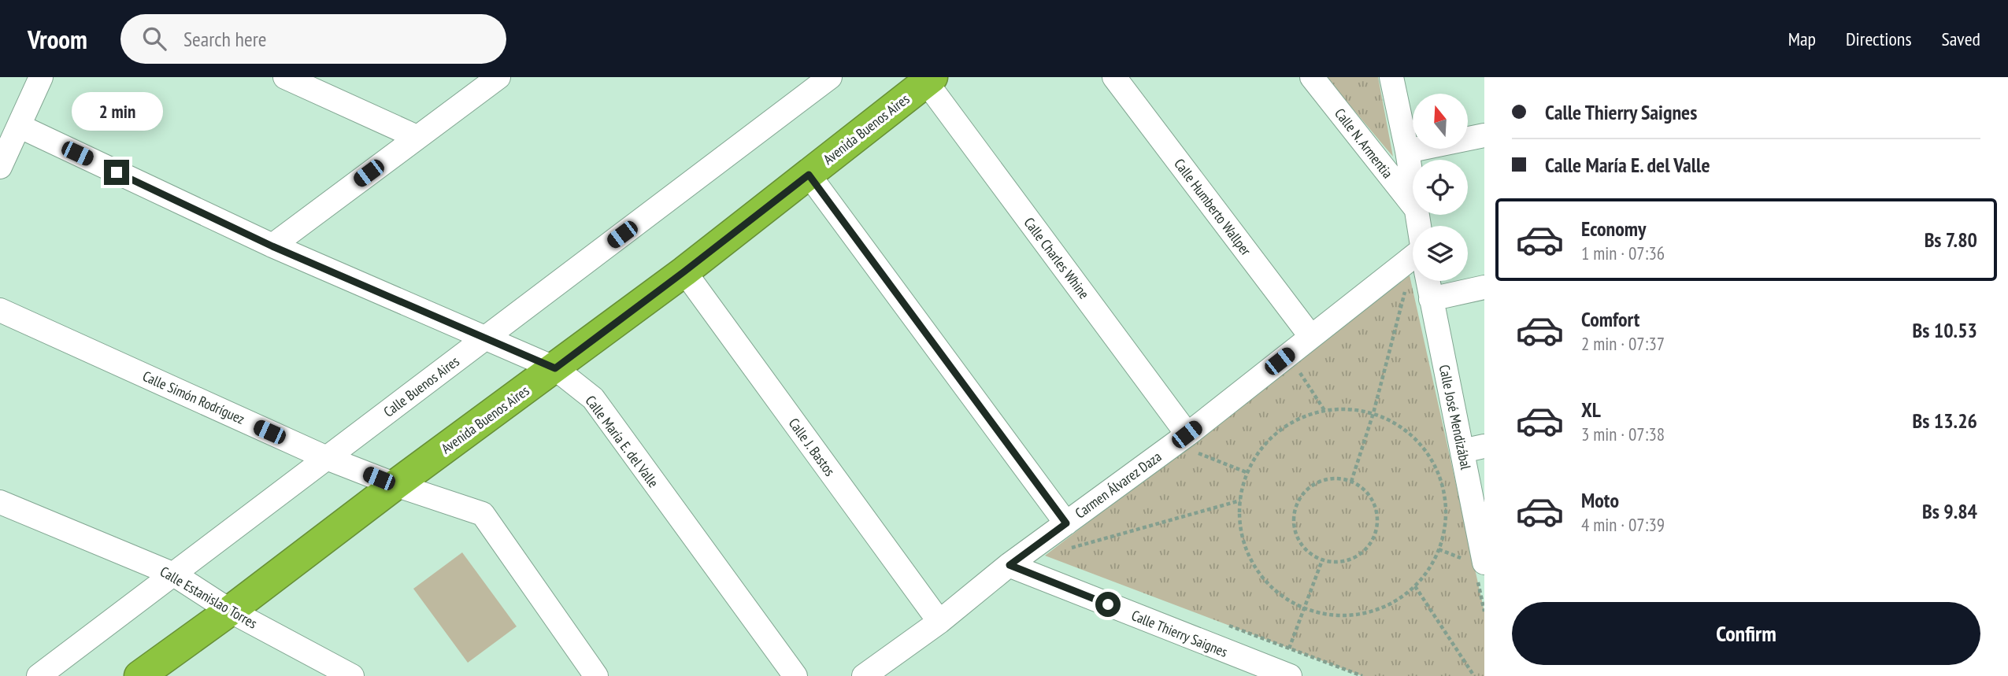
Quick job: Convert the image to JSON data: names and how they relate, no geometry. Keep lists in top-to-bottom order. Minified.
{"streets":{"highway":["Avenida Buenos Aires"],"street":["Calle N. Armentia","Calle Humberto Wallper","Calle Charles Whine","Calle Buenos Aires","Calle Simón Rodríguez","Calle José Mendizábal","Calle María E. del Valle","Calle J. Bastos","Carmen Álvarez Daza","Calle Estanislao Torres","Calle Thierry Saignes"]},"crossings":[["Avenida Buenos Aires","Calle Charles Whine"],["Avenida Buenos Aires","Calle Simón Rodríguez"],["Avenida Buenos Aires","Calle María E. del Valle"],["Avenida Buenos Aires","Calle J. Bastos"],["Avenida Buenos Aires","Calle Estanislao Torres"],["Calle Humberto Wallper","Carmen Álvarez Daza"],["Calle Charles Whine","Carmen Álvarez Daza"],["Calle Buenos Aires","Calle Simón Rodríguez"],["Calle Buenos Aires","Calle María E. del Valle"],["Calle Buenos Aires","Calle Estanislao Torres"],["Calle J. Bastos","Carmen Álvarez Daza"],["Carmen Álvarez Daza","Calle Thierry Saignes"]],"north":"top","page":{"header":"Vroom","search":"Search here","nav":["Map","Directions","Saved"],"banner":["Calle Thierry Saignes","Calle María E. del Valle"],"bubble":"2 min","list":[{"name":"Economy","note":"1 min · 07:36","value":"Bs 7.80"},{"name":"Comfort","note":"2 min · 07:37","value":"Bs 10.53"},{"name":"XL","note":"3 min · 07:38","value":"Bs 13.26"},{"name":"Moto","note":"4 min · 07:39","value":"Bs 9.84"}],"buttons":"Confirm"}}
